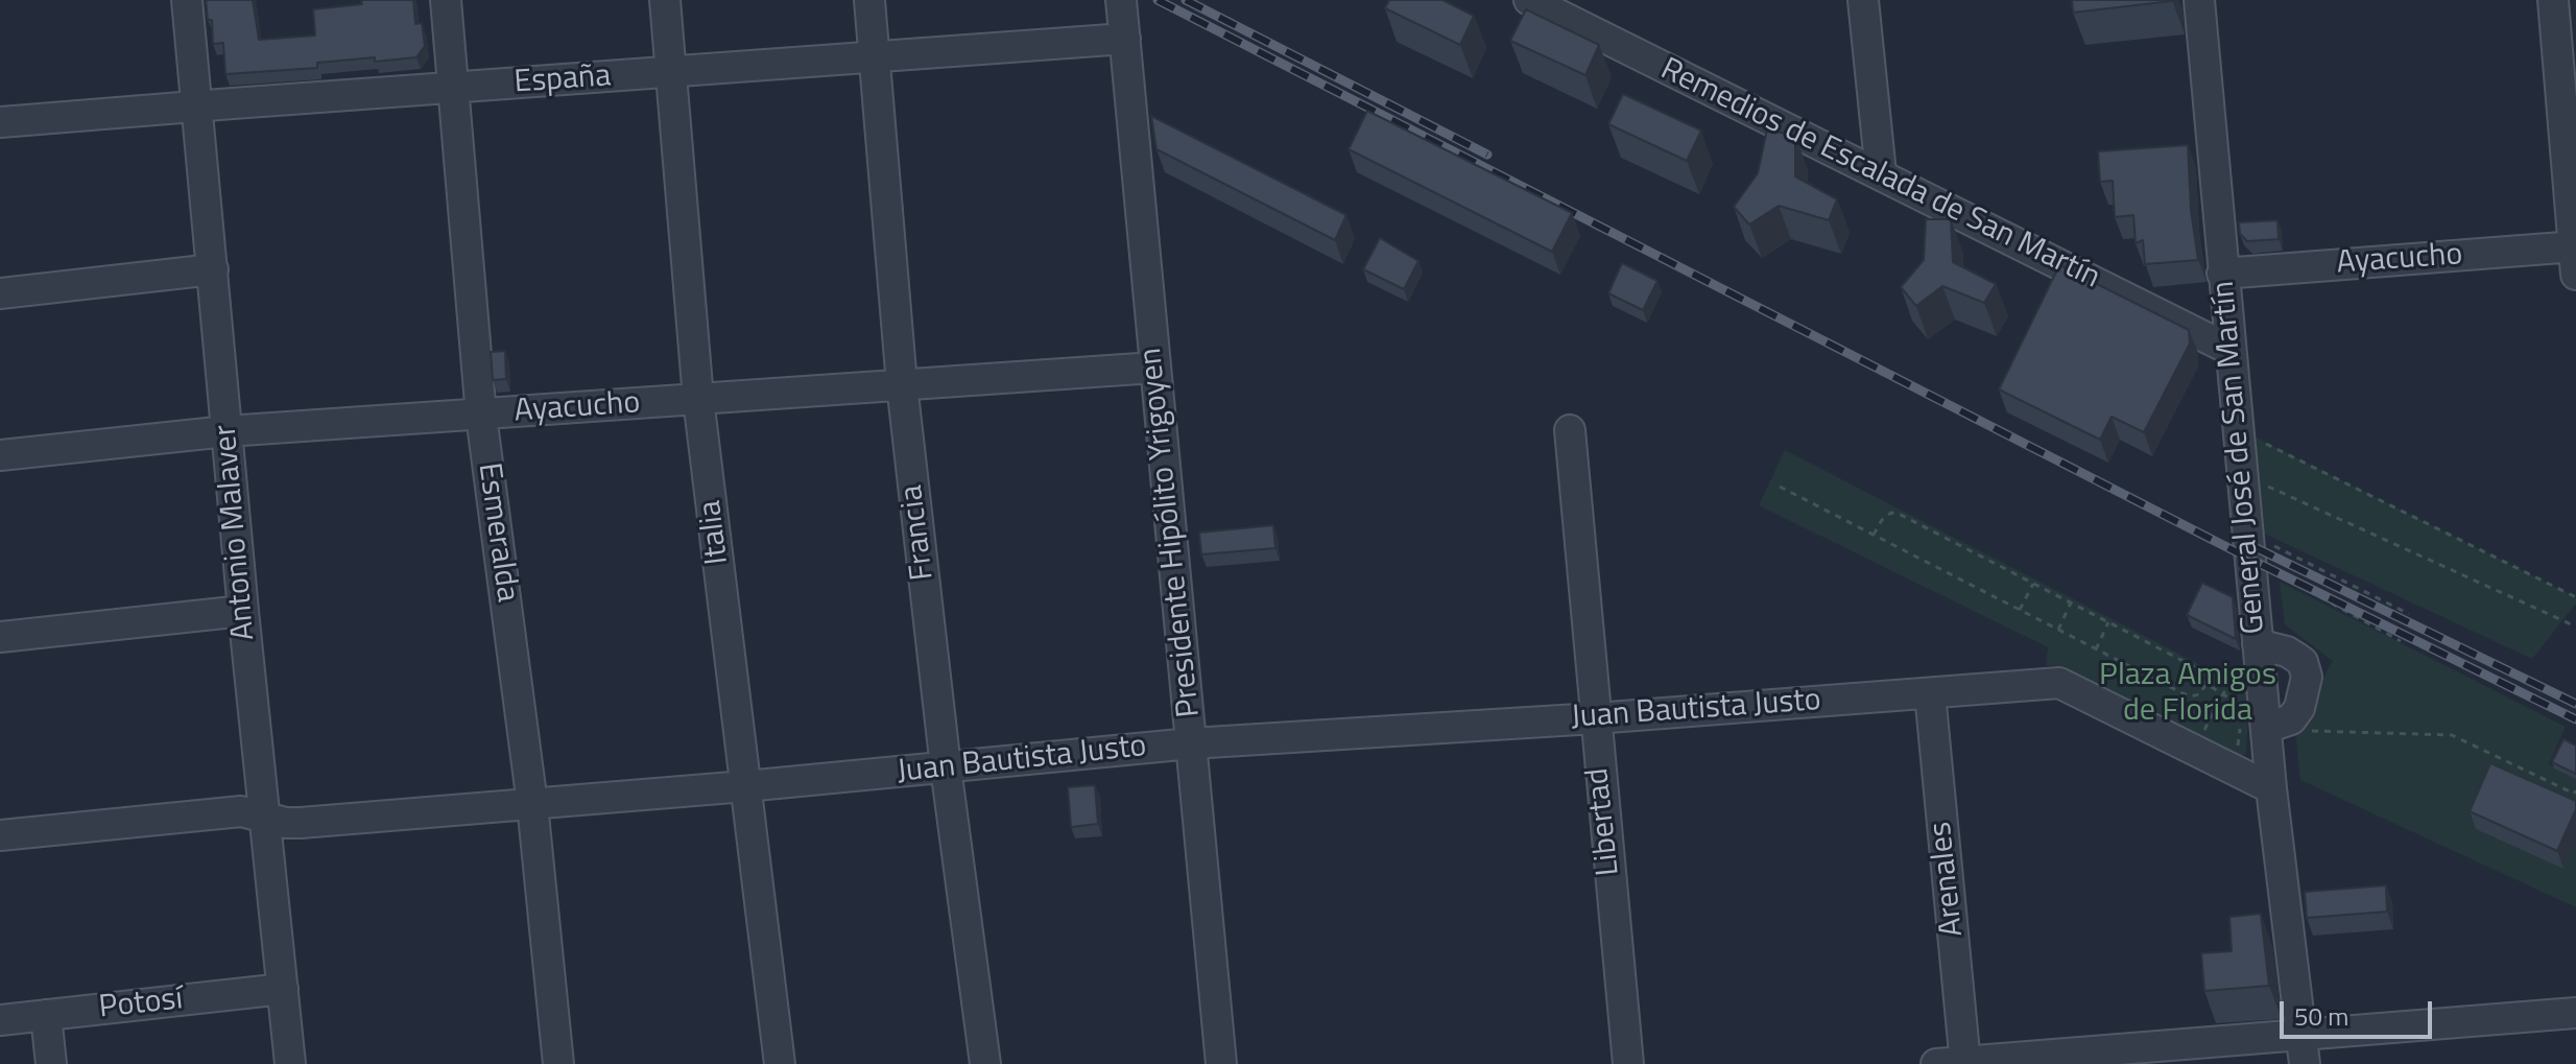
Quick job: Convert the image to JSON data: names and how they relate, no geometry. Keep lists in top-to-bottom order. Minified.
{"streets":{"street":["España","Remedios de Escalada de San Martín","Ayacucho","General José de San Martín","Antonio Malaver","Esmeralda","Italia","Francia","Presidente Hipólito Yrigoyen","Juan Bautista Justo","Libertad","Arenales","Potosí"]},"crossings":[["España","Antonio Malaver"],["España","Esmeralda"],["España","Italia"],["España","Francia"],["España","Presidente Hipólito Yrigoyen"],["Remedios de Escalada de San Martín","General José de San Martín"],["Ayacucho","General José de San Martín"],["Ayacucho","Antonio Malaver"],["Ayacucho","Esmeralda"],["Ayacucho","Italia"],["Ayacucho","Francia"],["Ayacucho","Presidente Hipólito Yrigoyen"],["General José de San Martín","Juan Bautista Justo"],["Antonio Malaver","Juan Bautista Justo"],["Antonio Malaver","Potosí"],["Esmeralda","Juan Bautista Justo"],["Italia","Juan Bautista Justo"],["Francia","Juan Bautista Justo"],["Presidente Hipólito Yrigoyen","Juan Bautista Justo"],["Juan Bautista Justo","Libertad"],["Juan Bautista Justo","Arenales"]],"parks":["Plaza Amigos de Florida"],"scale_bar":"50 m"}
